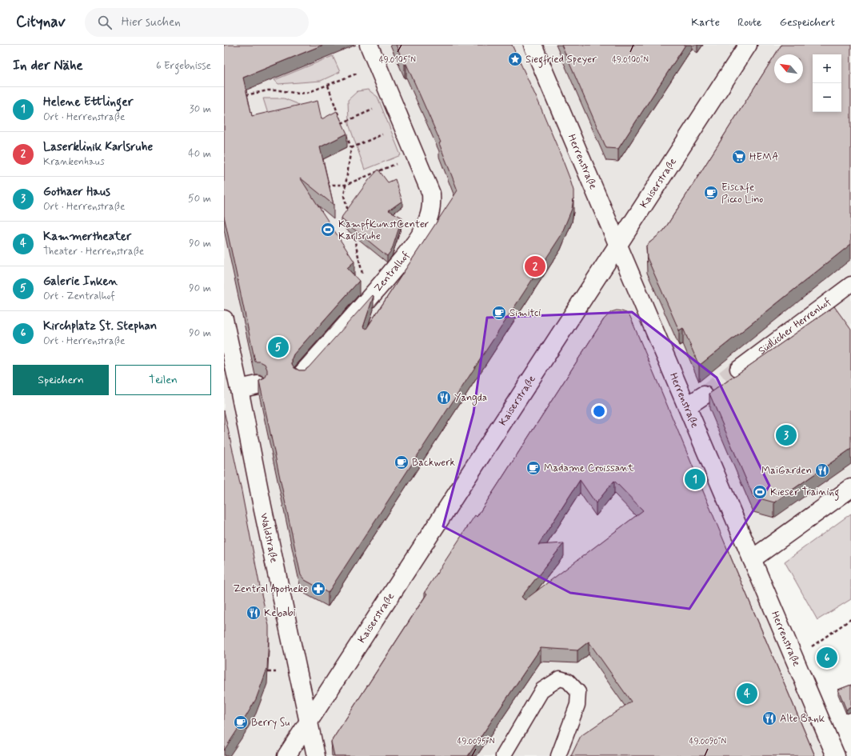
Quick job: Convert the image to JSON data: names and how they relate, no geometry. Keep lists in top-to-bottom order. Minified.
{"streets":{"street":["Herrenstraße","Kaiserstraße","Zentralhof","Waldstraße"],"lane":["Südlicher Herrenhof"]},"crossings":[["Herrenstraße","Kaiserstraße"],["Kaiserstraße","Waldstraße"]],"places":{"place":["Siegfried Speyer"],"supermarket":["HEMA"],"cafe":["Eiscafe Picco Lino","Simitci","Backwerk","Madame Croissant","Berry Su"],"sports":["KampfKunstCenter Karlsruhe","Kieser Training"],"restaurant":["Yangda","MaiGarden","Kebabi","Alte Bank"],"pharmacy":["Zentral Apotheke"]},"north":"top left","page":{"header":"Citynav","search":"Hier suchen","nav":["Karte","Route","Gespeichert"],"heading":["In der Nähe","6 Ergebnisse"],"map_buttons":["+","−"],"list":[{"mark":"1","name":"Helene Ettlinger","note":"Ort · Herrenstraße","value":"30 m"},{"mark":"2","name":"Laserklinik Karlsruhe","note":"Krankenhaus","value":"40 m"},{"mark":"3","name":"Gothaer Haus","note":"Ort · Herrenstraße","value":"50 m"},{"mark":"4","name":"Kammertheater","note":"Theater · Herrenstraße","value":"90 m"},{"mark":"5","name":"Galerie Inken","note":"Ort · Zentralhof","value":"90 m"},{"mark":"6","name":"Kirchplatz St. Stephan","note":"Ort · Herrenstraße","value":"90 m"}],"pins":["2","5","3","1","6","4"],"buttons":["Speichern","Teilen"]},"coordinates":["49.0105°N","49.0100°N","49.0095°N","49.0090°N"]}
